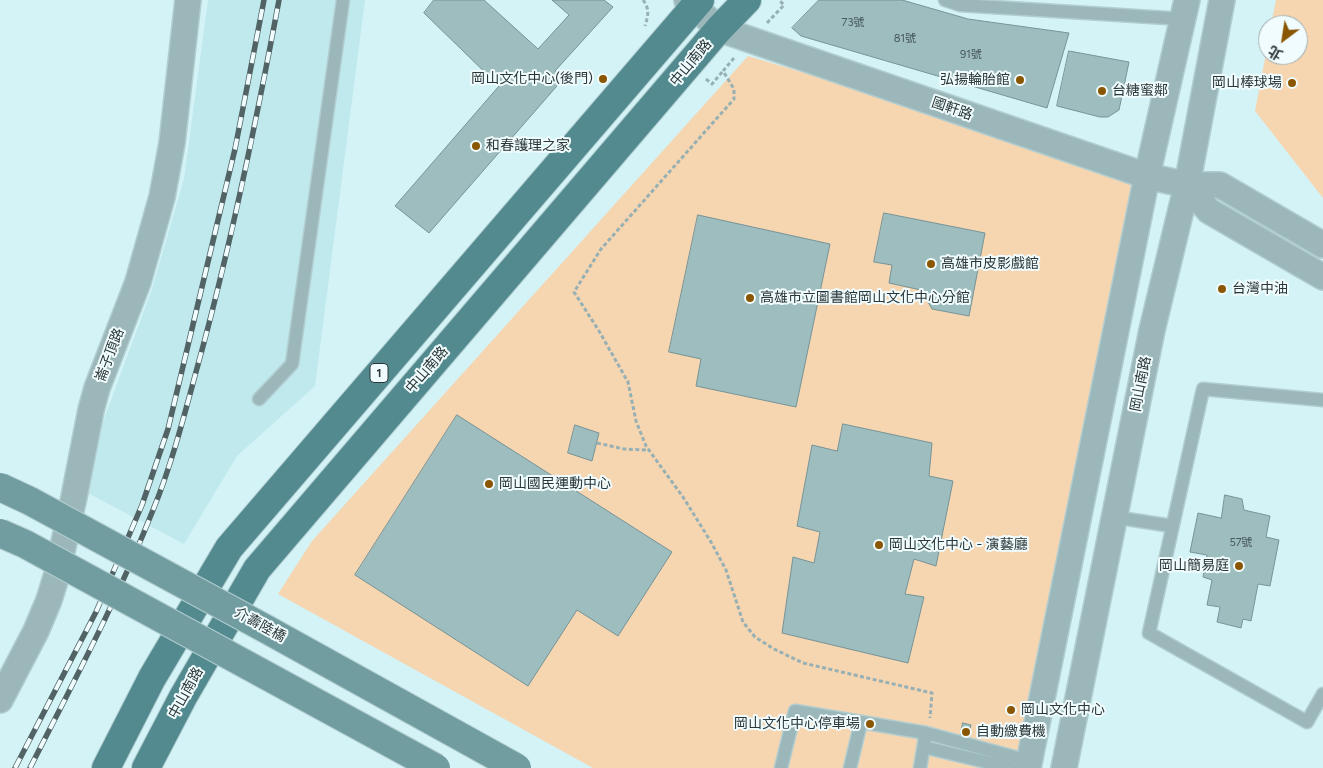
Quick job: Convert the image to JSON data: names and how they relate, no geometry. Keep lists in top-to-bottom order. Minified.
{"streets":{"main road":["中山南路","1","介壽陸橋"],"street":["國軒路","崙子頂路","岡山南路"]},"crossings":[["中山南路","國軒路"],["國軒路","岡山南路"]],"places":["岡山文化中心(後門)","弘揚輪胎館","岡山棒球場","台糖蜜鄰","和春護理之家","高雄市皮影戲館","台灣中油","高雄市立圖書館岡山文化中心分館","岡山國民運動中心","岡山文化中心 - 演藝廳","岡山簡易庭","岡山文化中心","岡山文化中心停車場","自動繳費機"],"house_numbers":["73號","81號","91號","57號"],"north":"bottom left"}
